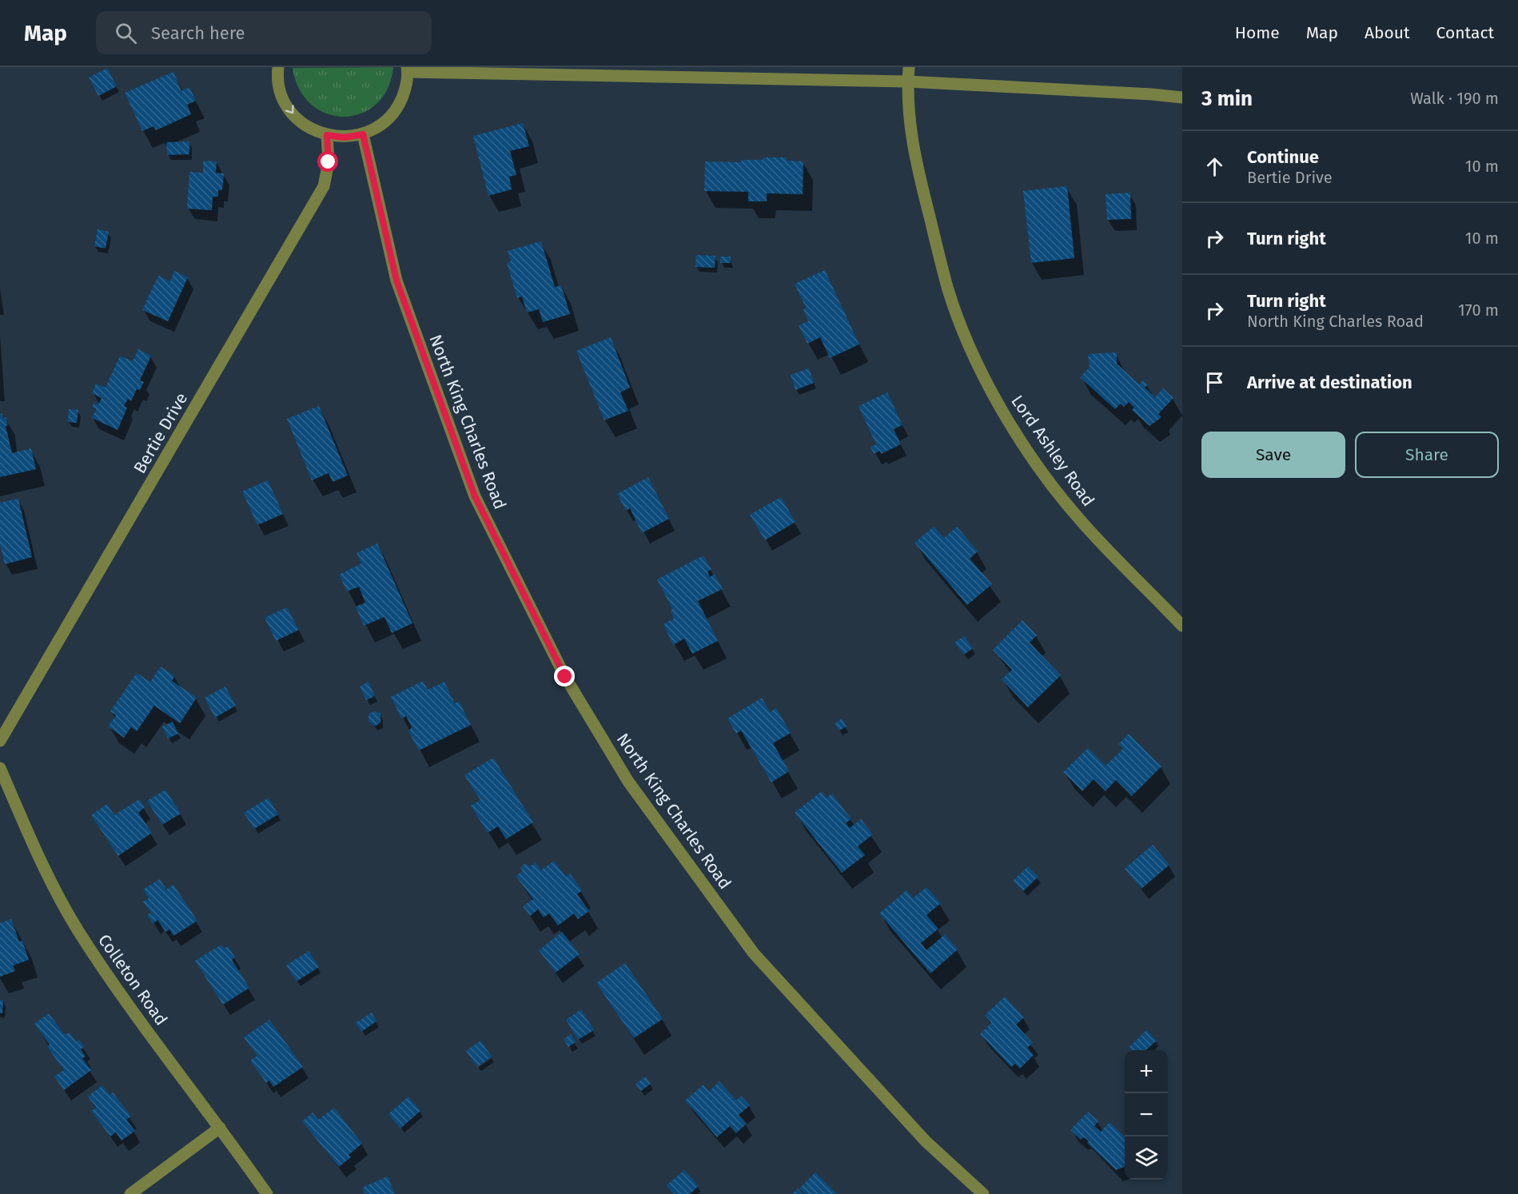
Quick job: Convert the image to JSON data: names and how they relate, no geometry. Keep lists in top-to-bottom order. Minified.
{"streets":{"street":["North King Charles Road","Bertie Drive","Lord Ashley Road","Colleton Road"]},"page":{"header":"Map","search":"Search here","nav":["Home","Map","About","Contact"],"heading":["3 min","Walk · 190 m"],"list":[["Continue","Bertie Drive","10 m"],["Turn right","10 m"],["Turn right","North King Charles Road","170 m"],"Arrive at destination"],"buttons":["Save","Share"],"map_buttons":["+","−"]}}
